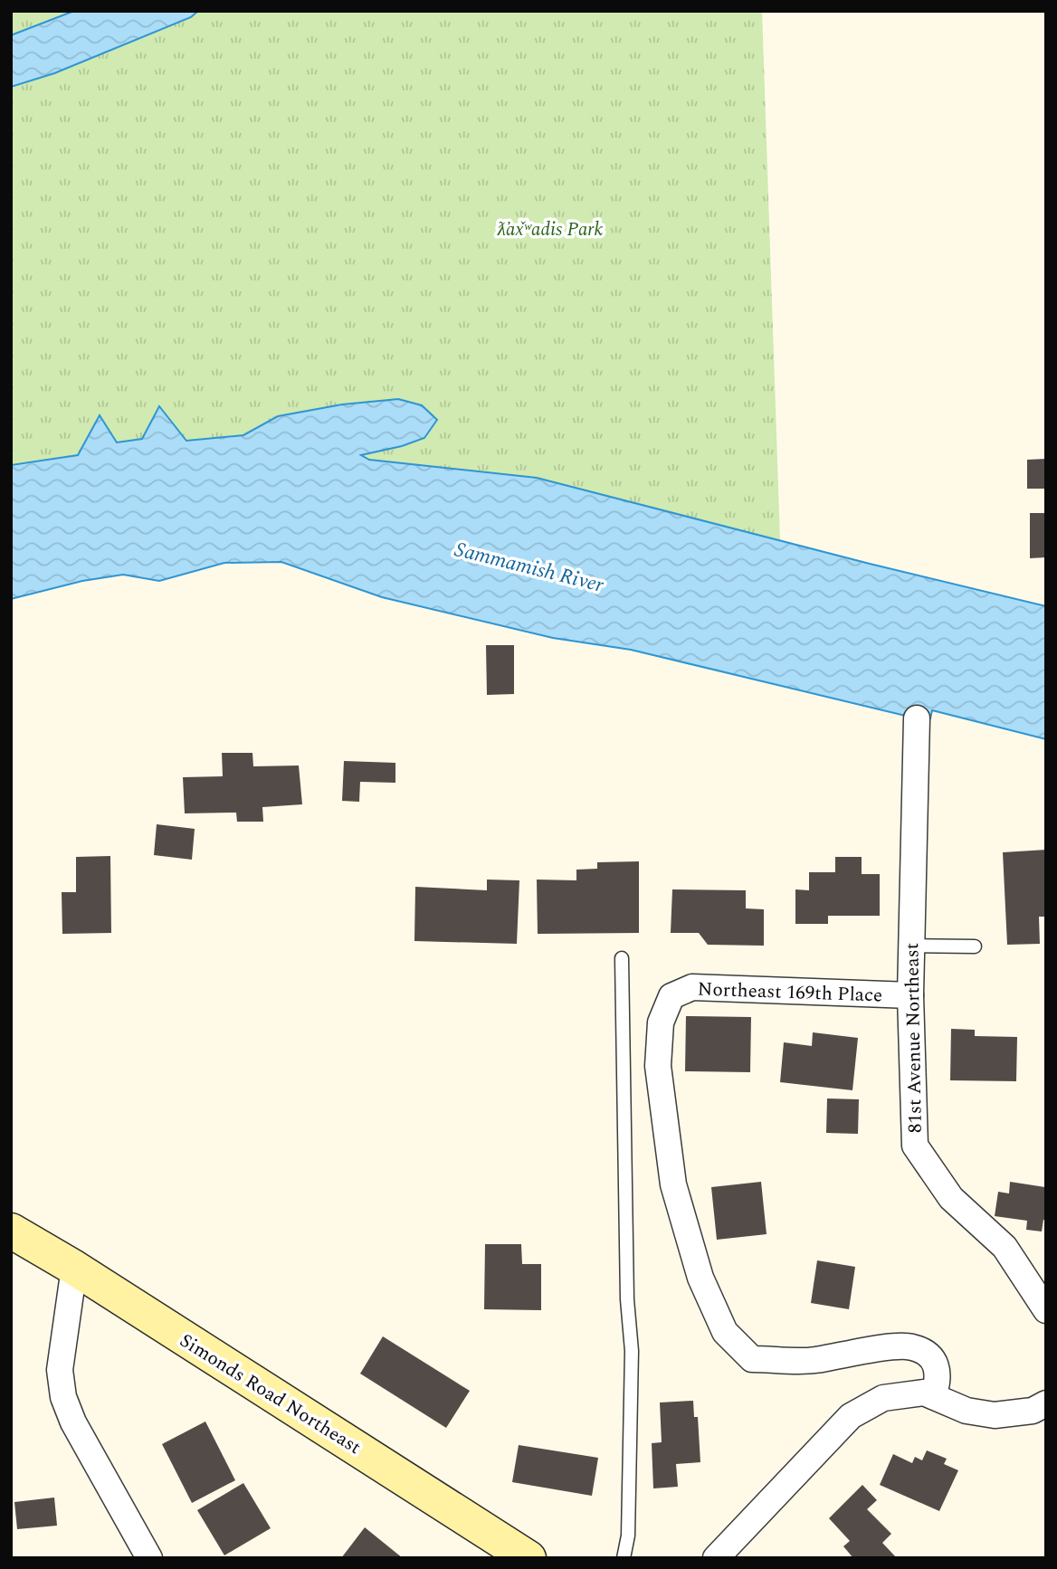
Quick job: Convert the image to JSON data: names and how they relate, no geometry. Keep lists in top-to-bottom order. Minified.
{"streets":{"main road":["Simonds Road Northeast"],"street":["Northeast 169th Place","81st Avenue Northeast"]},"crossings":[["Northeast 169th Place","81st Avenue Northeast"]],"water":["Sammamish River"],"parks":["ƛ̕ax̌ʷadis Park"]}
